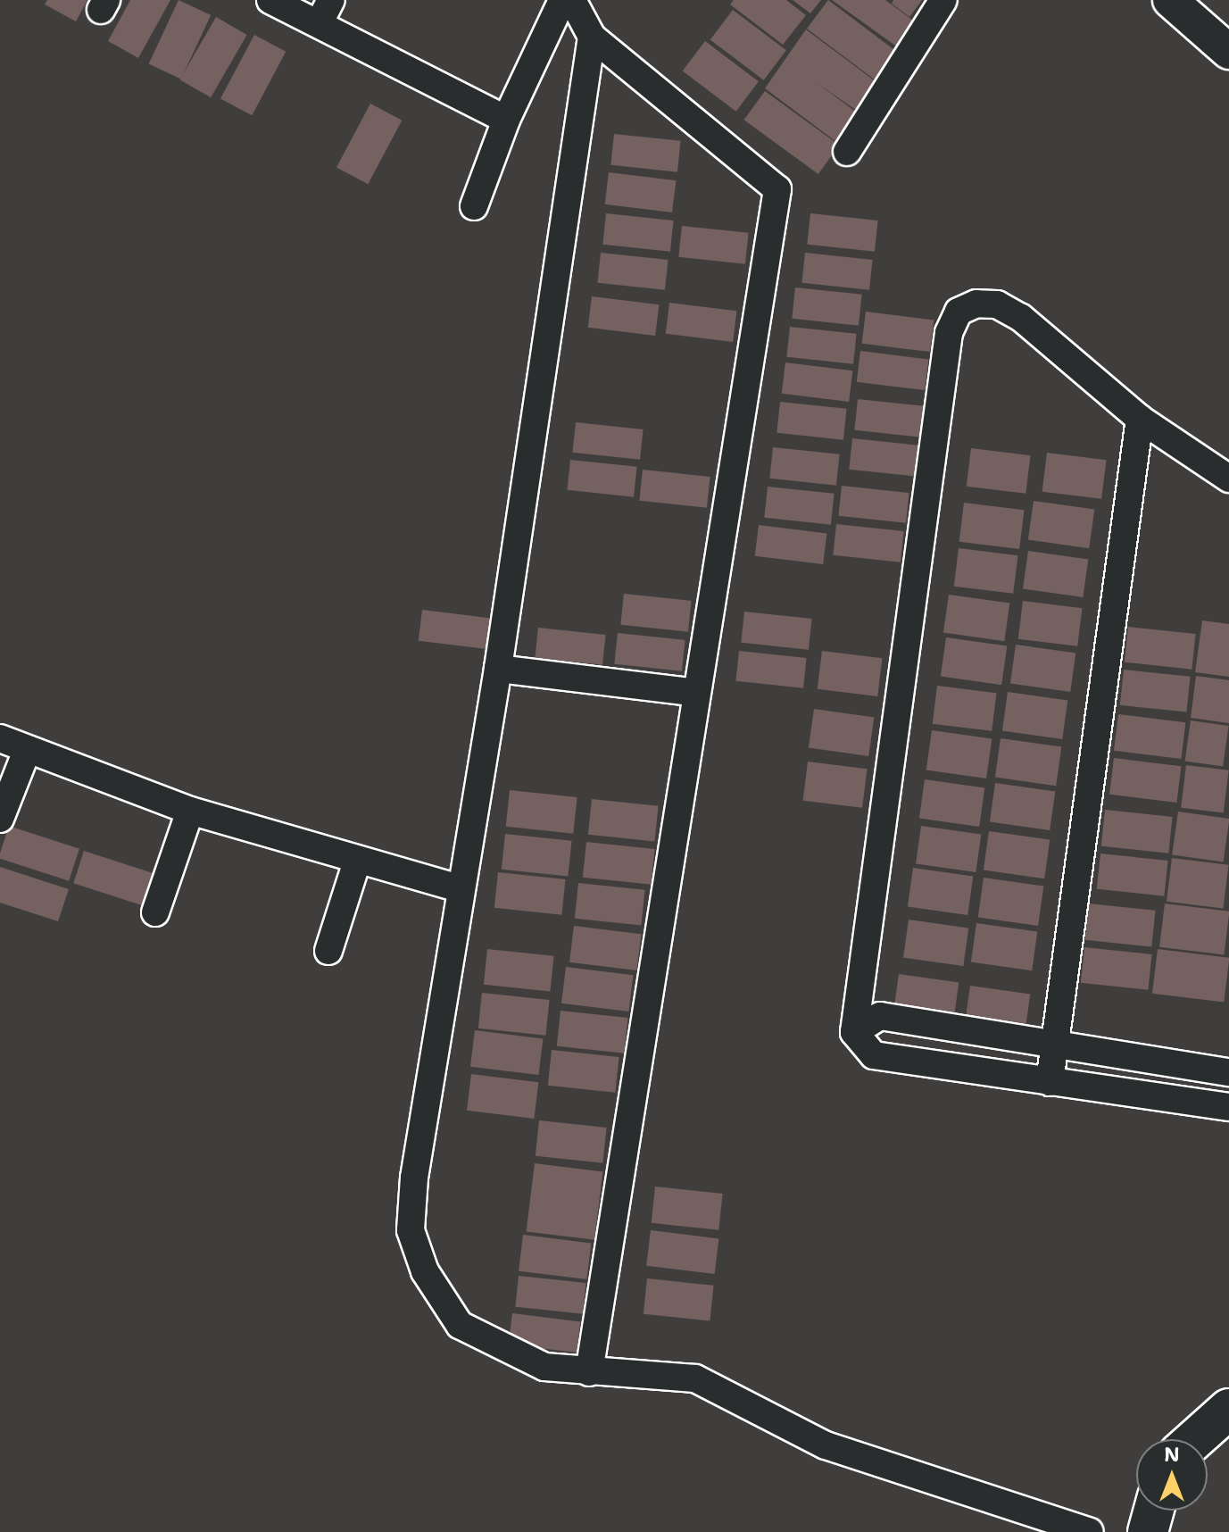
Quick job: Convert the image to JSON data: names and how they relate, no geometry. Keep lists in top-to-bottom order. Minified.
{"north":"top"}
